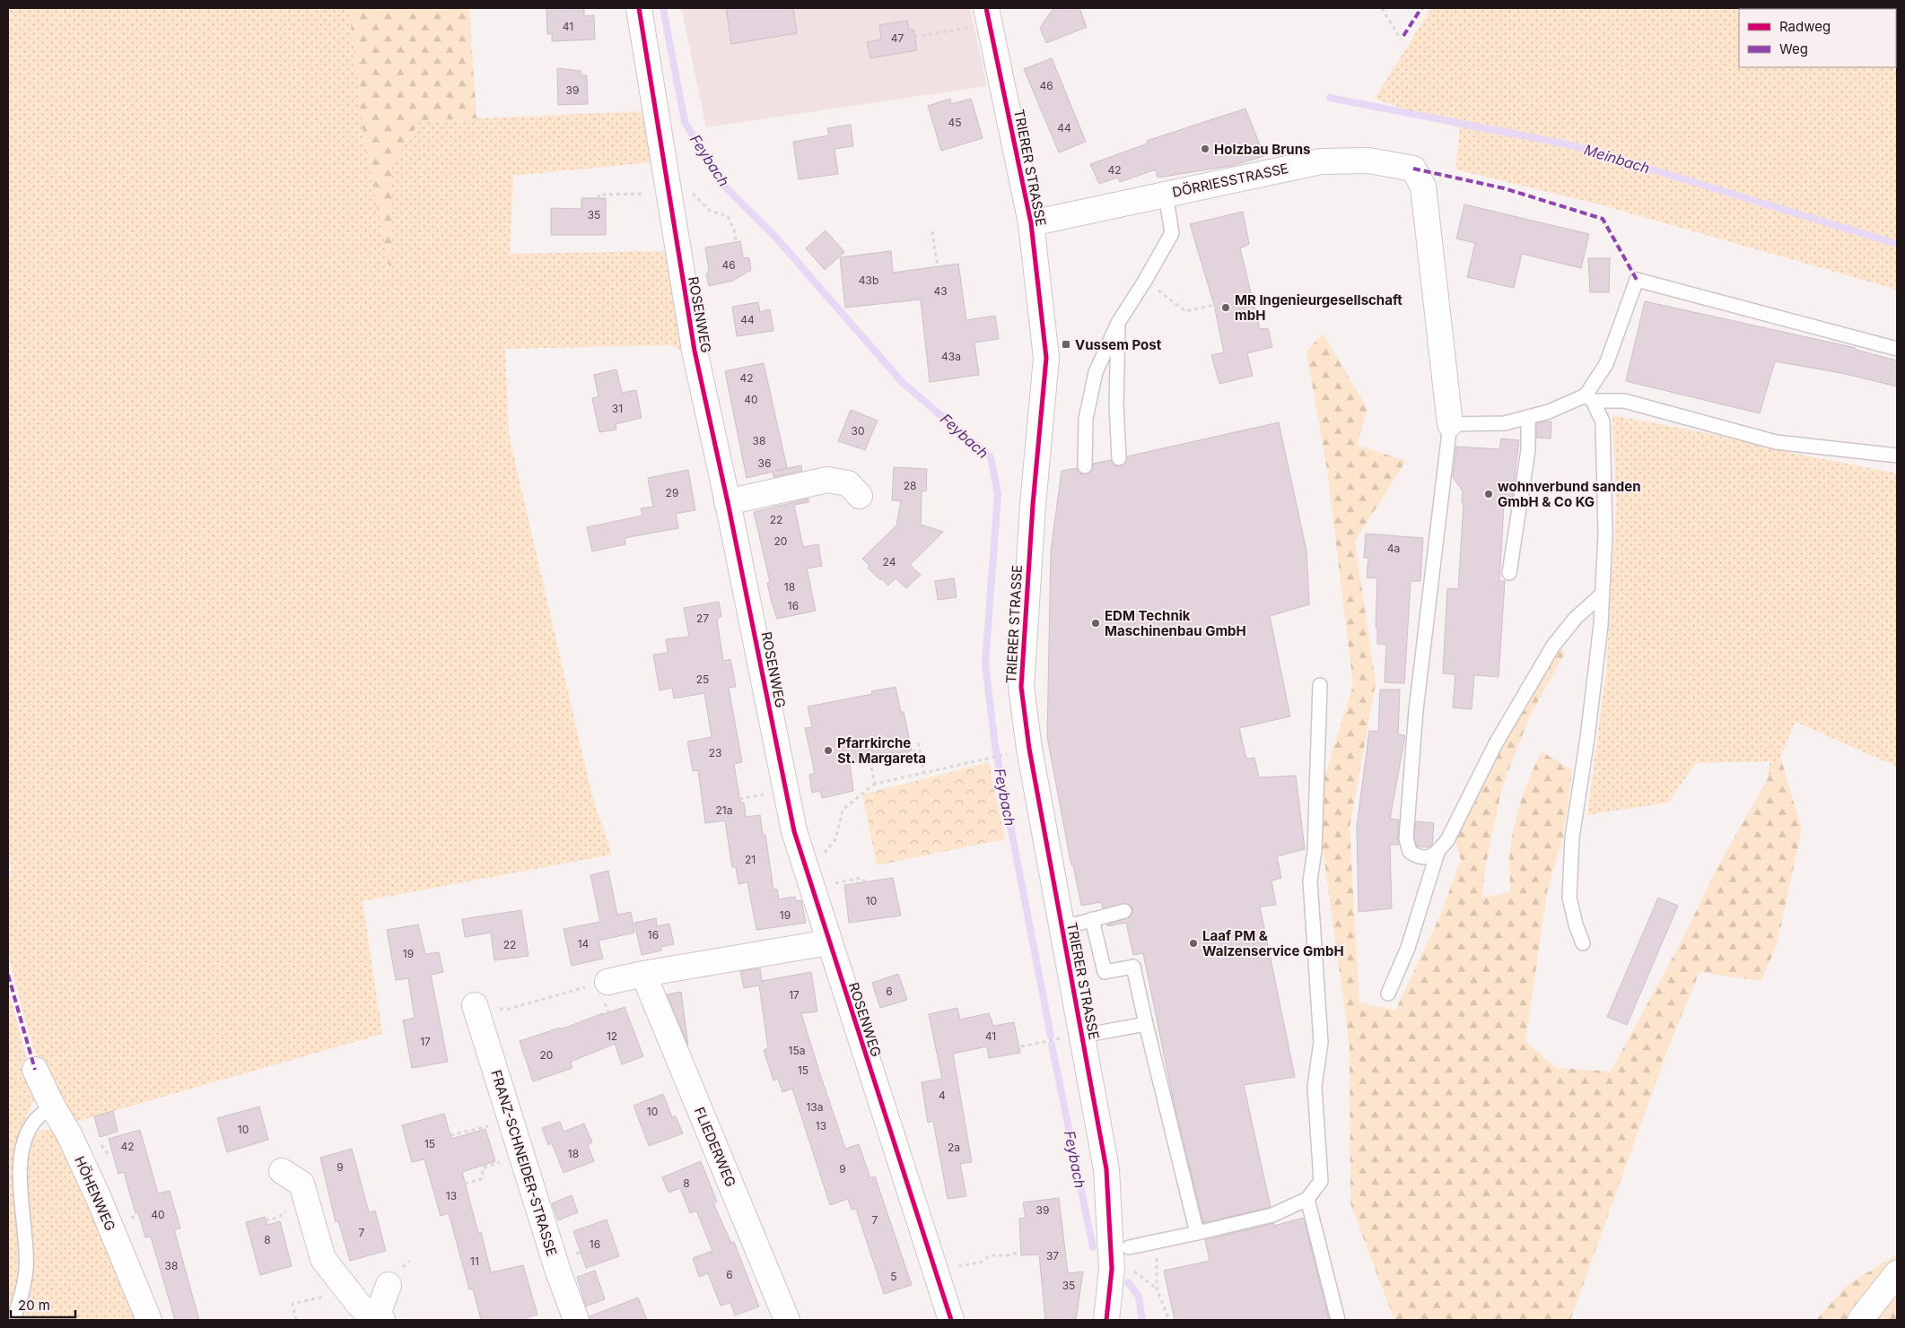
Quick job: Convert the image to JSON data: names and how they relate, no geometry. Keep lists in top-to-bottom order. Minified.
{"streets":{"street":["TRIERER STRASSE","DÖRRIESSTRASSE","ROSENWEG","FLIEDERWEG","FRANZ-SCHNEIDER-STRASSE","HÖHENWEG"]},"crossings":[["TRIERER STRASSE","DÖRRIESSTRASSE"]],"water":["Meinbach","Feybach"],"places":{"other":["Holzbau Bruns","MR Ingenieurgesellschaft mbH","wohnverbund sanden GmbH & Co KG","EDM Technik Maschinenbau GmbH","Pfarrkirche St. Margareta","Laaf PM & Walzenservice GmbH"],"transit":["Vussem Post"]},"house_numbers":["41","47","46","39","45","44","42","35","46","43b","43","44","43a","42","40","31","30","38","36","28","29","22","20","4a","24","18","16","27","25","23","21a","21","10","19","16","14","22","19","6","17","12","41","17","15a","20","15","4","13a","10","13","10","15","42","2a","18","9","9","8","13","39","40","7","7","8","16","37","11","38","6","5","35"],"legend":["Radweg","Weg"],"scale_bar":"20 m"}
